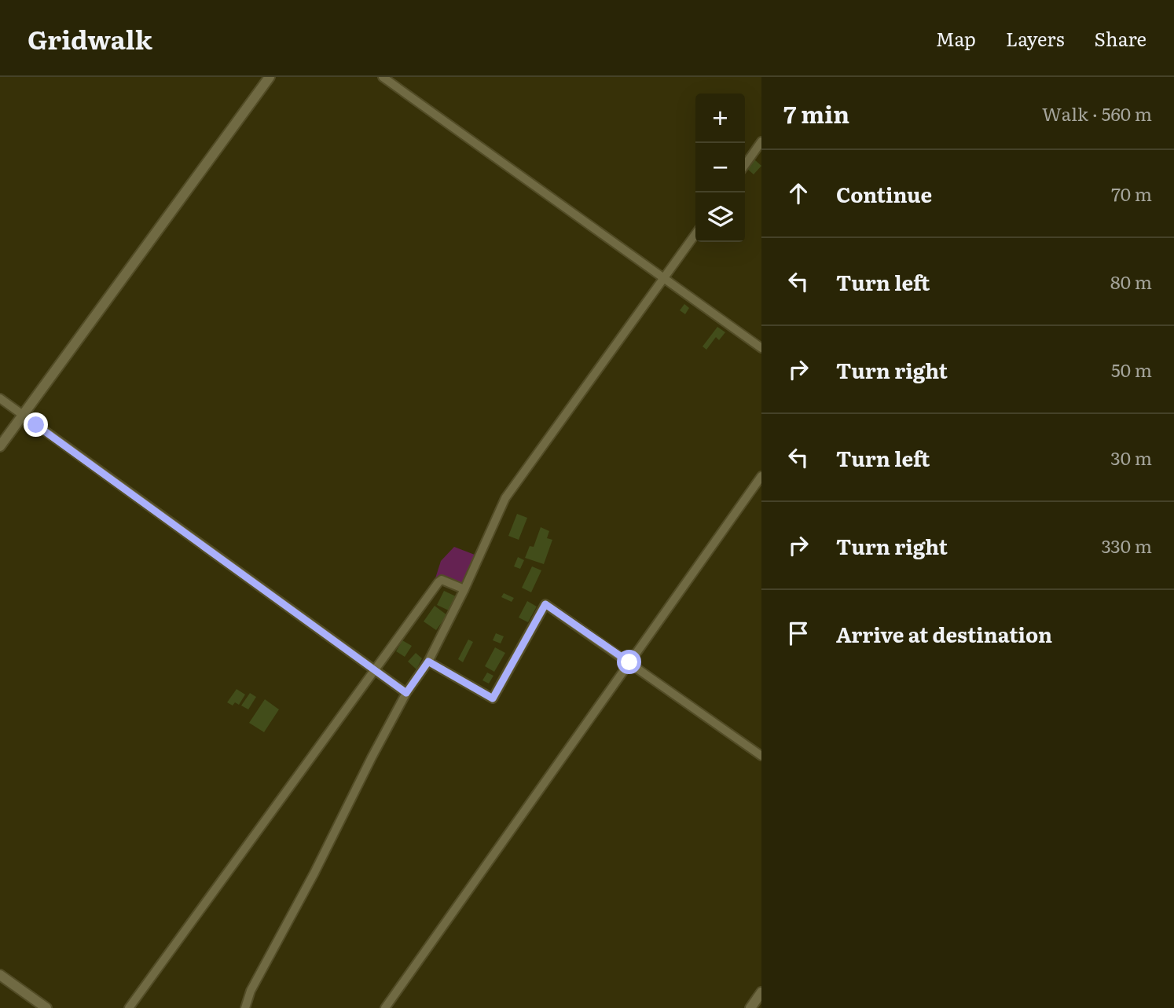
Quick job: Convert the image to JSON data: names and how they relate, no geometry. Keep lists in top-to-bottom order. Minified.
{"page":{"header":"Gridwalk","nav":["Map","Layers","Share"],"heading":["7 min","Walk · 560 m"],"map_buttons":["+","−"],"list":[["Continue","70 m"],["Turn left","80 m"],["Turn right","50 m"],["Turn left","30 m"],["Turn right","330 m"],"Arrive at destination"]}}
